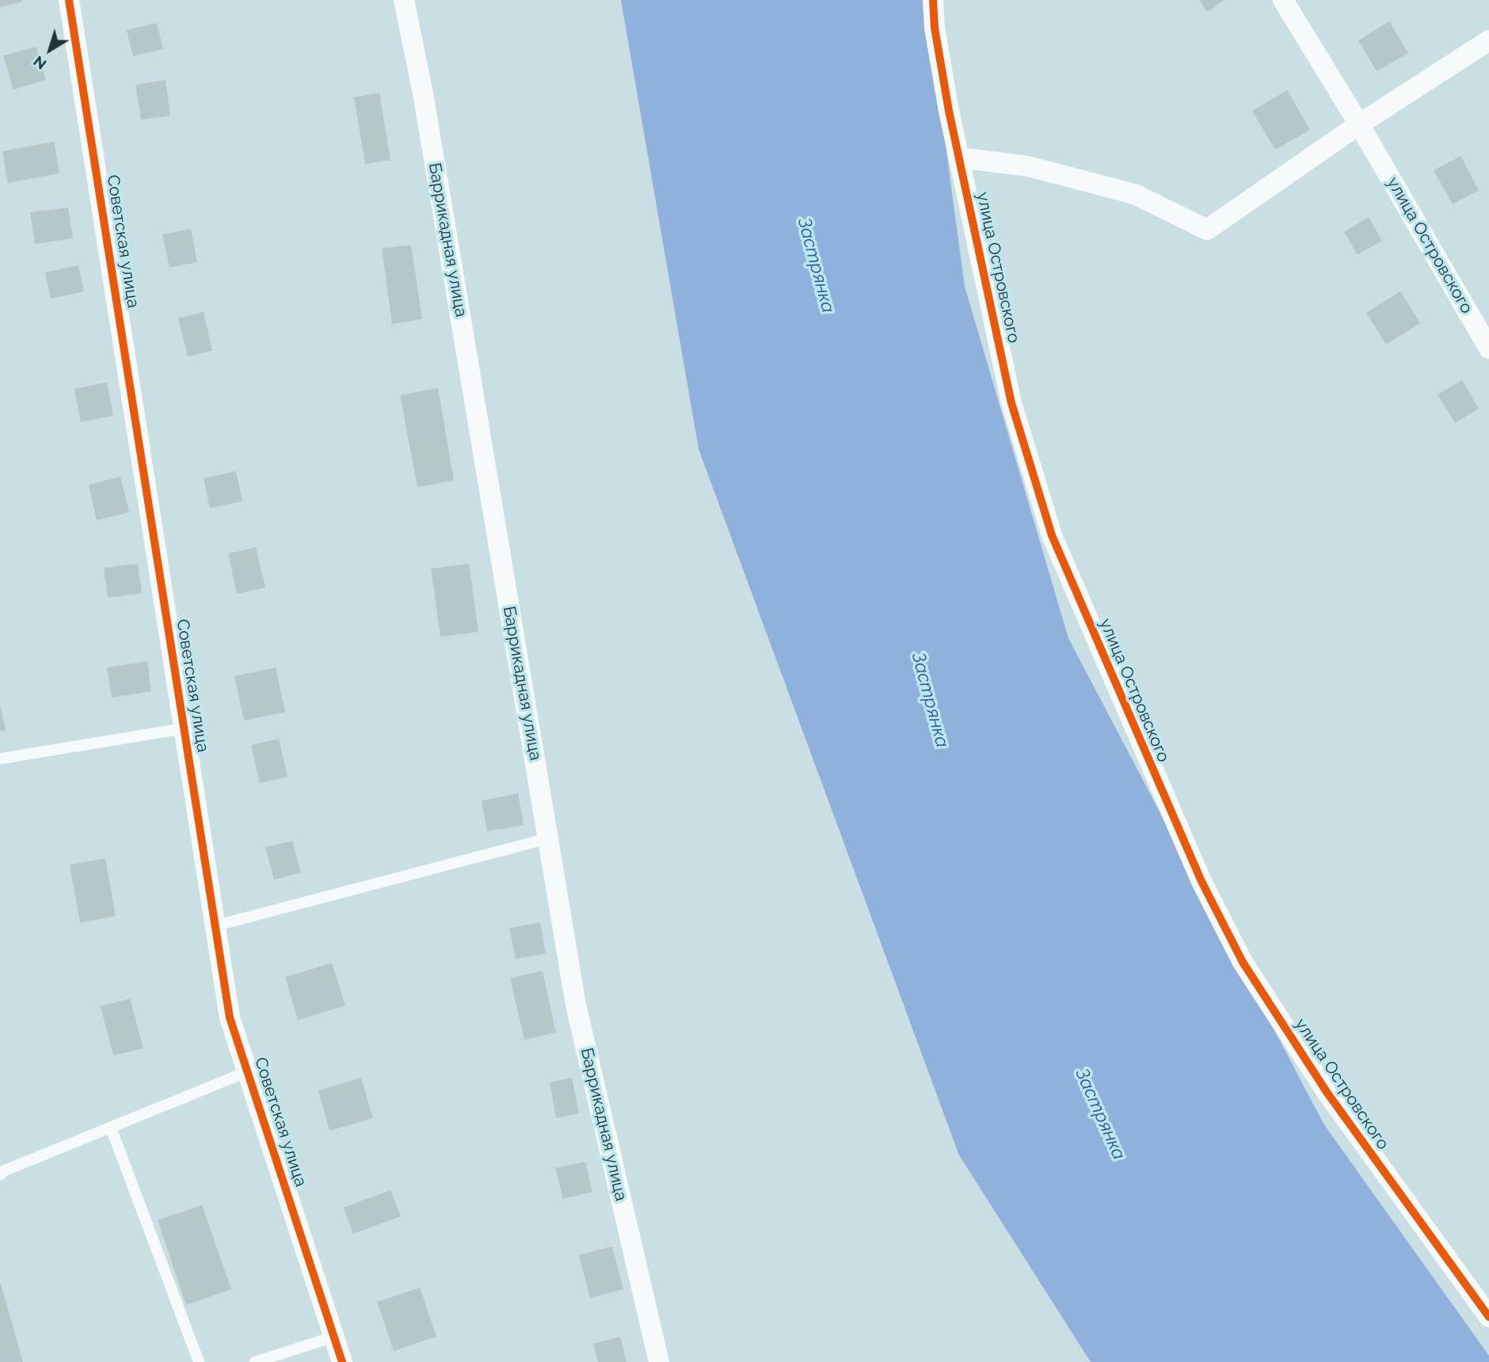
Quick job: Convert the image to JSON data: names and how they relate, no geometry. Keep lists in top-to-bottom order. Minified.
{"streets":{"street":["Баррикадная улица","Советская улица","улица Островского"]},"water":["Застрянка"],"north":"bottom left"}
